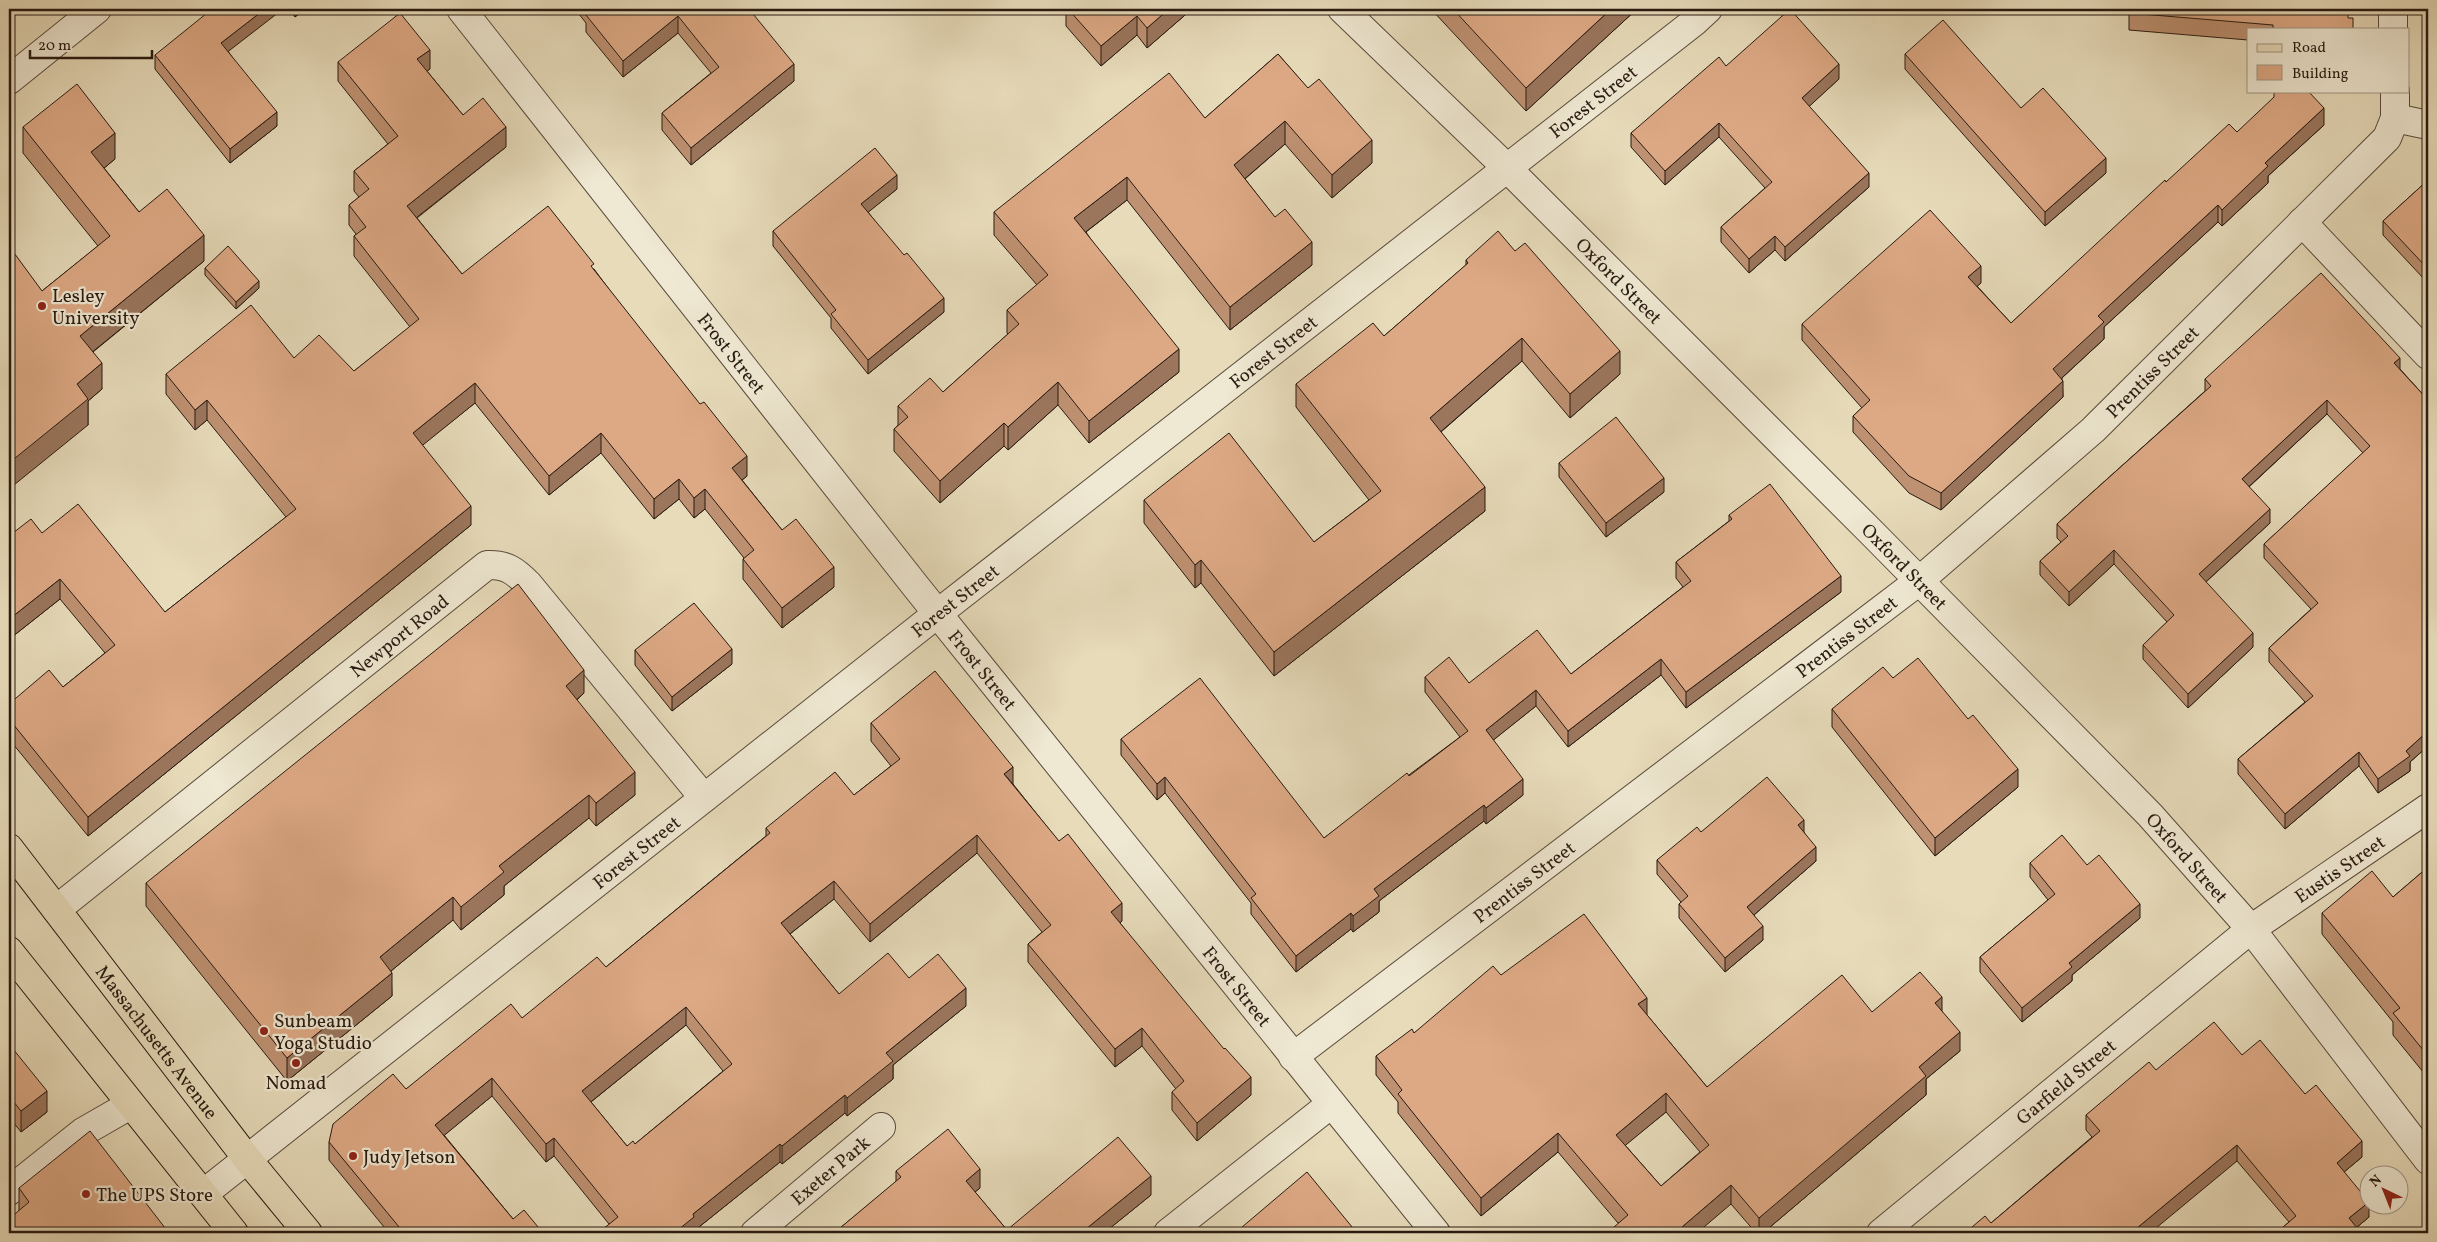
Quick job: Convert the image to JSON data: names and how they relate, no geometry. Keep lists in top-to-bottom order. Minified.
{"streets":{"main road":["Massachusetts Avenue"],"street":["Forest Street","Oxford Street","Frost Street","Prentiss Street","Newport Road","Eustis Street","Garfield Street","Exeter Park"]},"crossings":[["Forest Street","Oxford Street"],["Forest Street","Frost Street"],["Forest Street","Newport Road"],["Forest Street","Massachusetts Avenue"],["Oxford Street","Prentiss Street"],["Oxford Street","Eustis Street"],["Oxford Street","Garfield Street"],["Frost Street","Prentiss Street"],["Newport Road","Massachusetts Avenue"],["Eustis Street","Garfield Street"]],"places":["Lesley University","Sunbeam Yoga Studio","Nomad","Judy Jetson","The UPS Store"],"legend":["Road","Building"],"scale_bar":"20 m","north":"top left"}
